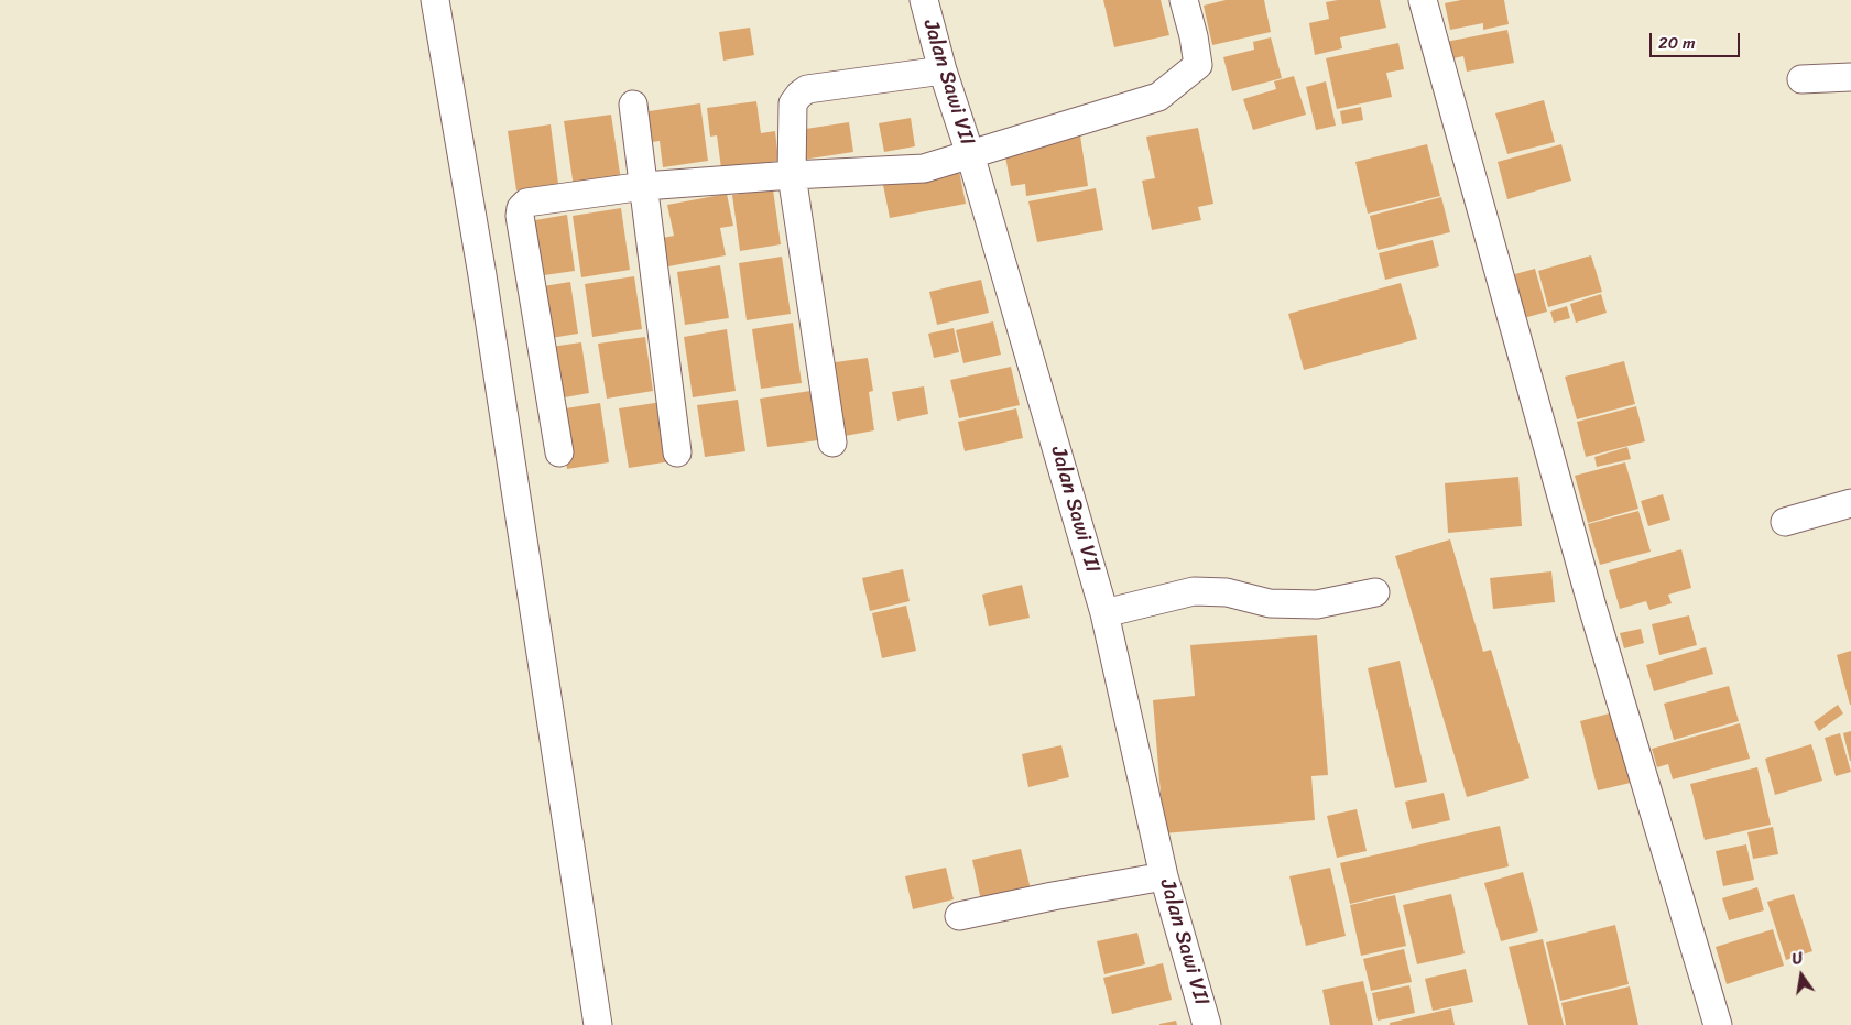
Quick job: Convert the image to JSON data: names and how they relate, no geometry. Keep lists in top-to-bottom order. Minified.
{"streets":{"street":["Jalan Sawi VII"]},"scale_bar":"20 m","north":"top"}
